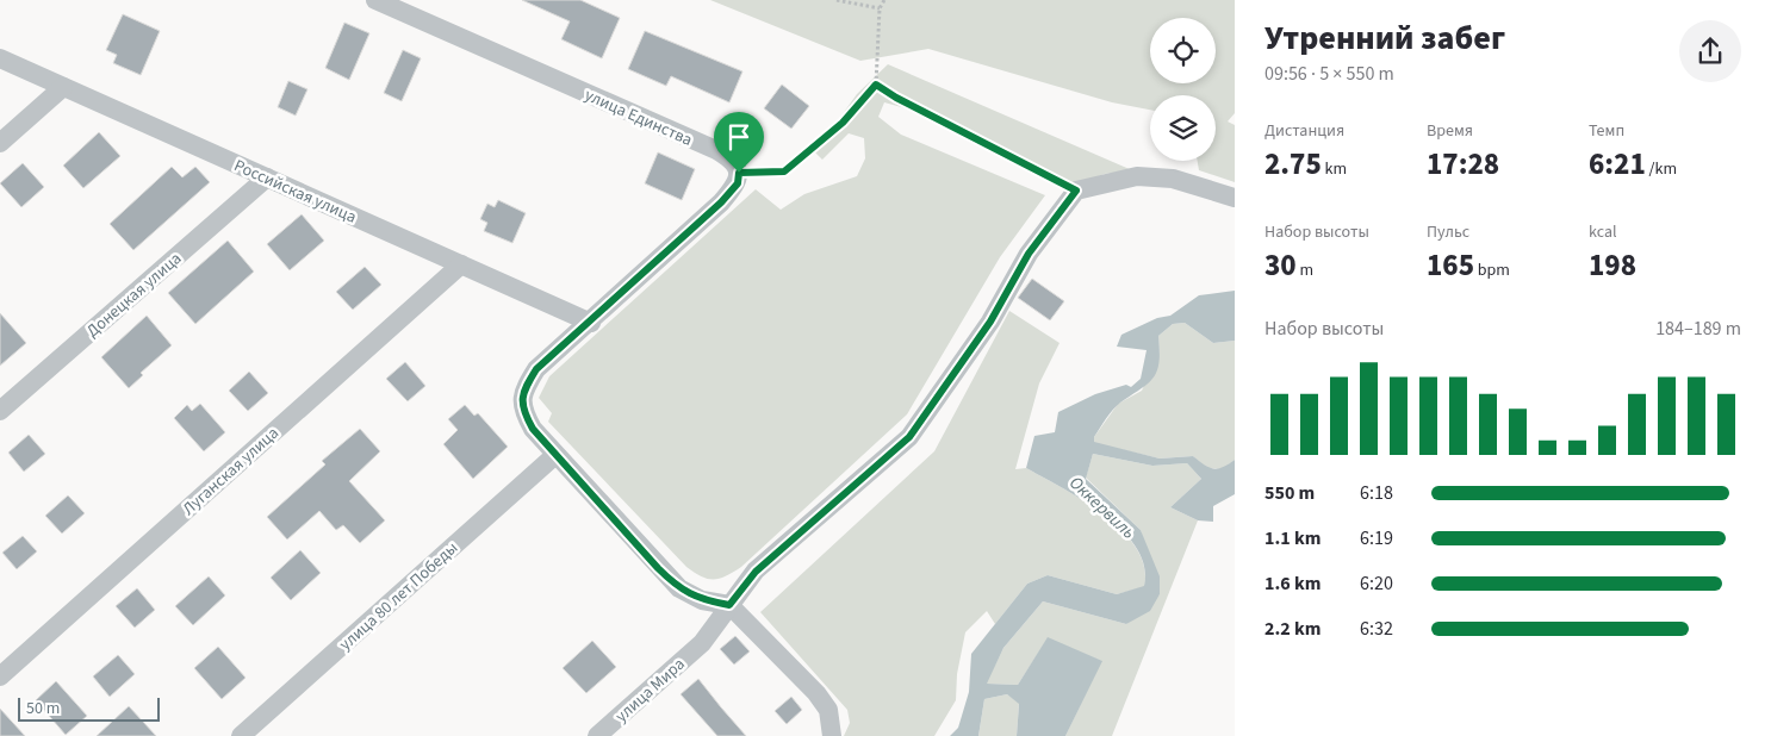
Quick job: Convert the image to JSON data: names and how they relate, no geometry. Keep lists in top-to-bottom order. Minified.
{"streets":{"street":["улица Единства","Российская улица","Донецкая улица","Луганская улица","улица 80 лет Победы","улица Мира"]},"crossings":[["Российская улица","Донецкая улица"],["Российская улица","Луганская улица"]],"water":["Оккервиль"],"scale_bar":"50 m","page":{"heading":["Утренний забег","09:56 · 5 × 550 m"],"stats":[["Дистанция","2.75 km"],["Время","17:28"],["Темп","6:21 /km"],["Набор высоты","30 m"],["Пульс","165 bpm"],["kcal","198"]],"chart":["Набор высоты","184–189 m"],"list":[{"name":"550 m","note":"6:18"},{"name":"1.1 km","note":"6:19"},{"name":"1.6 km","note":"6:20"},{"name":"2.2 km","note":"6:32"}],"scale":"50 m"}}
